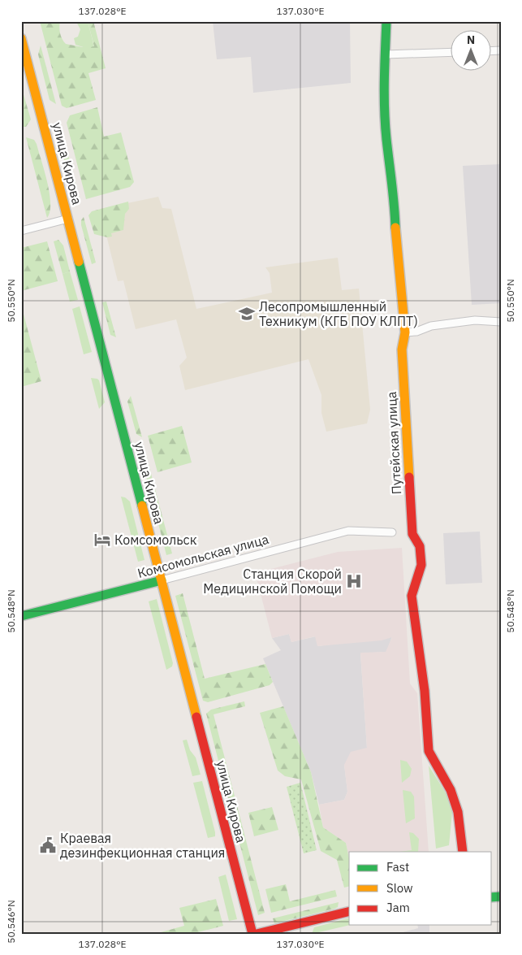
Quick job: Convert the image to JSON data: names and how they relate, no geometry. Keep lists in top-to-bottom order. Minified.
{"streets":{"street":["улица Кирова","Путейская улица","Комсомольская улица"]},"crossings":[["улица Кирова","Комсомольская улица"]],"places":{"school or university":["Лесопромышленный Техникум (КГБ ПОУ КЛПТ)"],"hotel":["Комсомольск"],"hospital":["Станция Скорой Медицинской Помощи"],"public building":["Краевая дезинфекционная станция"]},"legend":["Fast","Slow","Jam"],"north":"top","coordinates":["137.028°E","137.030°E","50.550°N","50.548°N","50.546°N"]}
